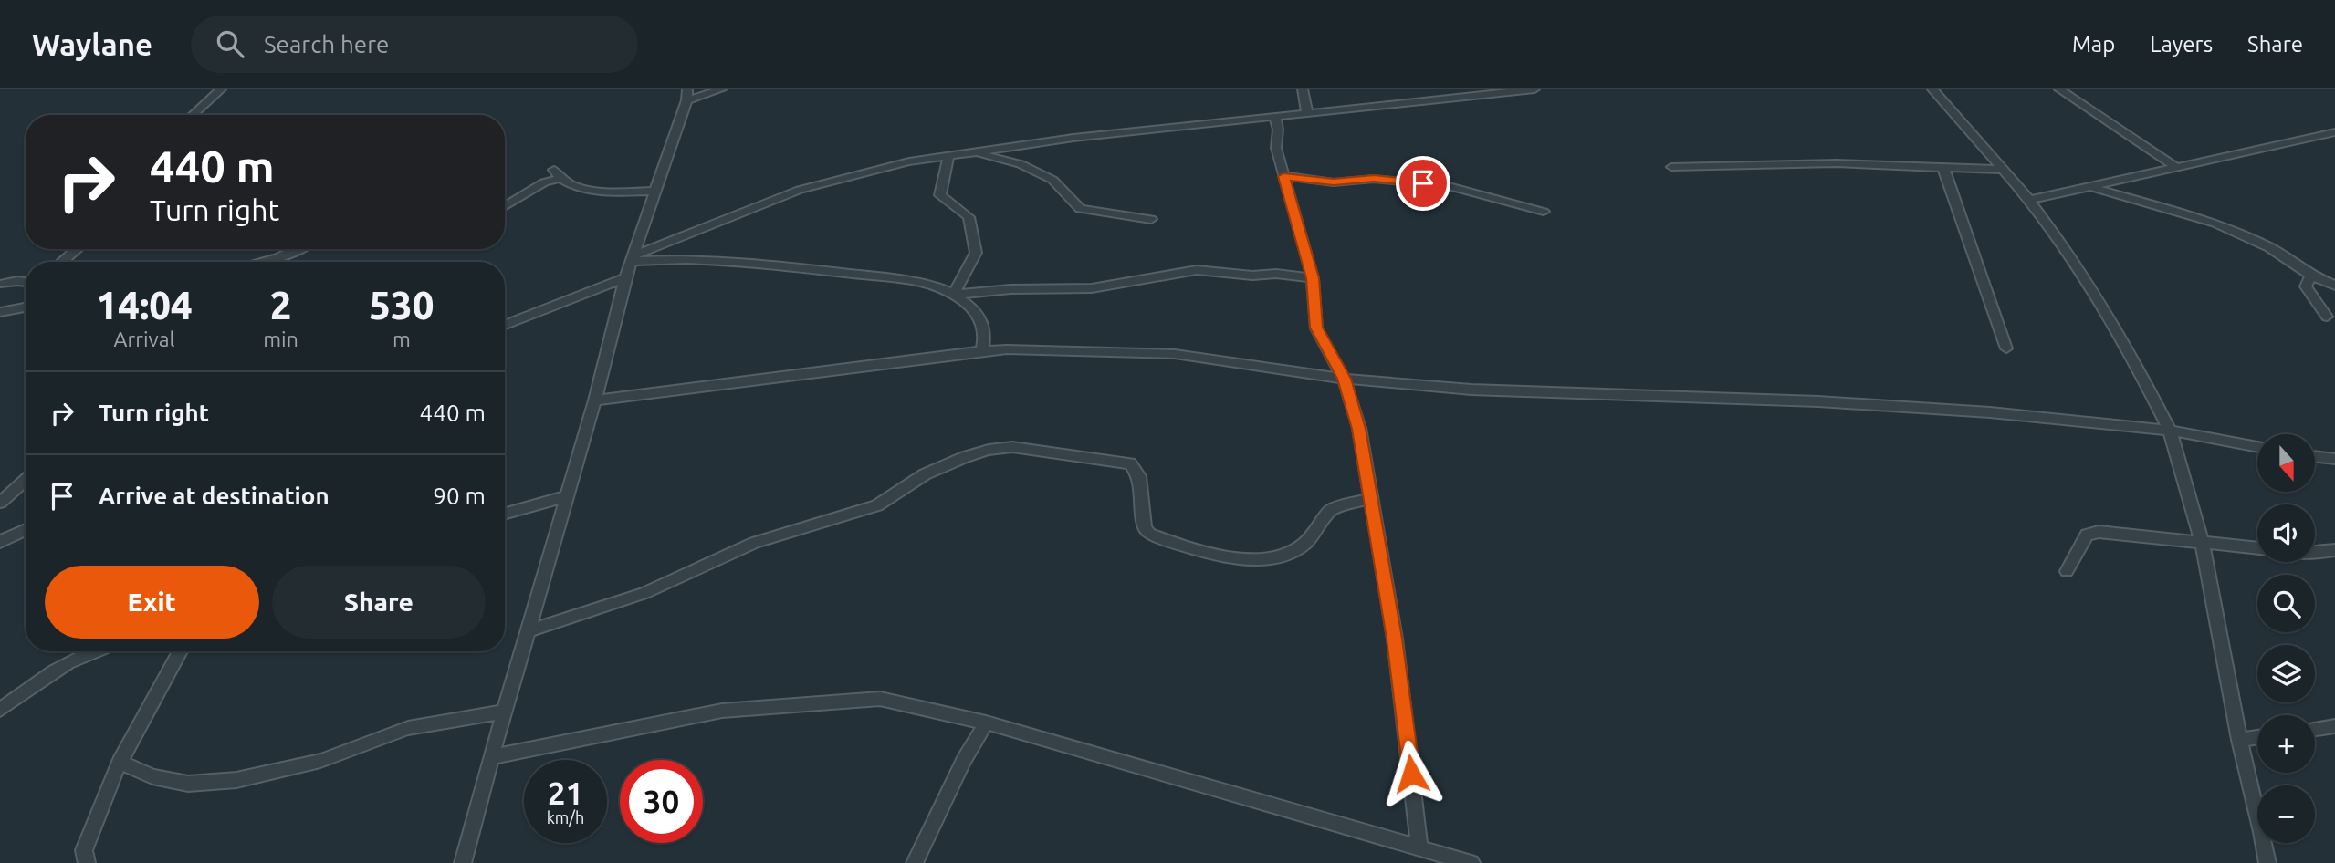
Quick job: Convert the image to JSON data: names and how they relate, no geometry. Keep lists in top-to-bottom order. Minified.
{"north":"bottom","page":{"header":"Waylane","search":"Search here","nav":["Map","Layers","Share"],"turn":["440 m","Turn right"],"eta":["14:04","Arrival","2","min","530","m"],"list":[{"name":"Turn right","value":"440 m"},{"name":"Arrive at destination","value":"90 m"}],"map_buttons":["+","−"],"buttons":["Exit","Share"],"speed":"21 km/h","limit":"30"}}
